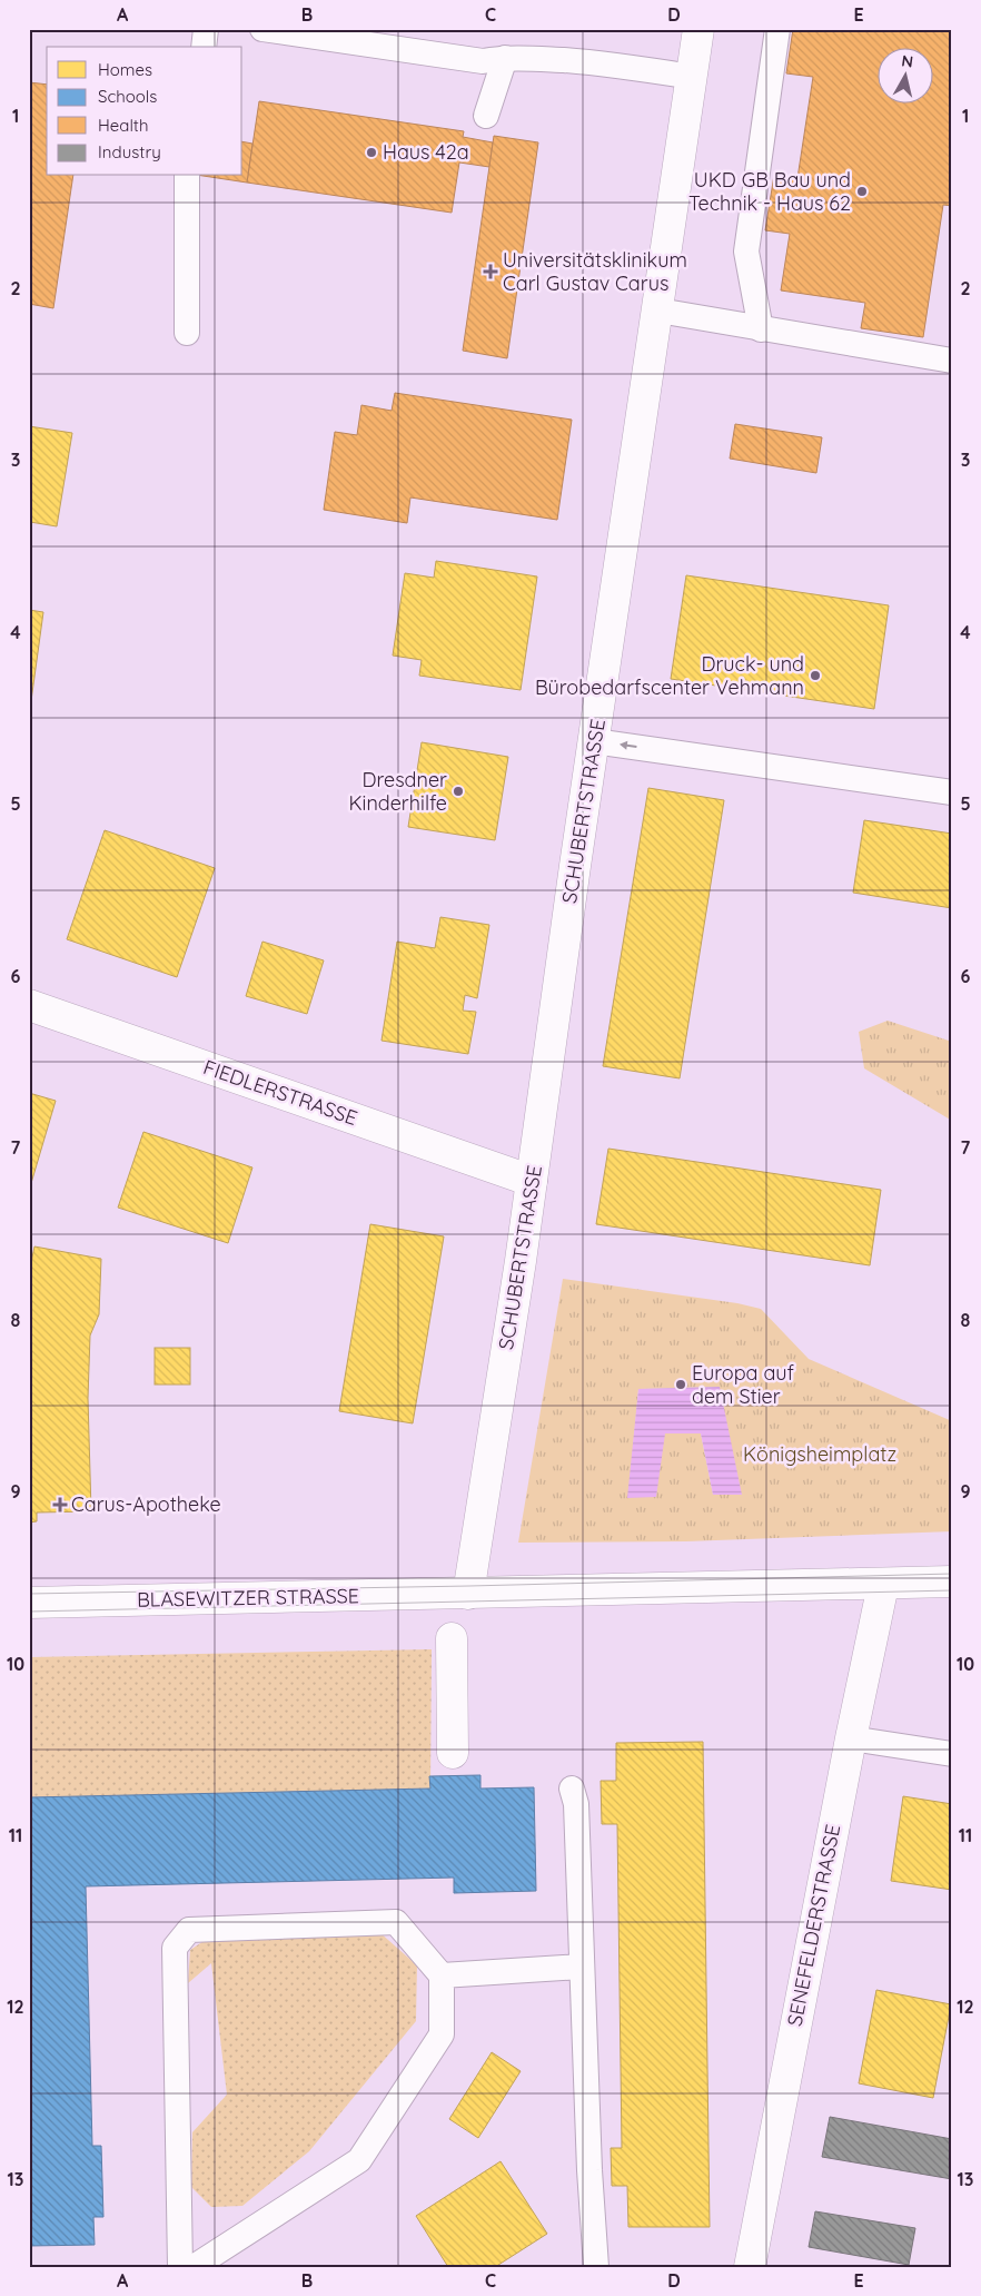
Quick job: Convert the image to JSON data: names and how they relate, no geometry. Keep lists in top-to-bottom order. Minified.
{"streets":{"street":["SCHUBERTSTRASSE","FIEDLERSTRASSE","BLASEWITZER STRASSE","SENEFELDERSTRASSE"]},"crossings":[["SCHUBERTSTRASSE","FIEDLERSTRASSE"],["SCHUBERTSTRASSE","BLASEWITZER STRASSE"]],"parks":["Königsheimplatz"],"places":{"other":["Haus 42a","UKD GB Bau und Technik - Haus 62","Druck- und Bürobedarfscenter Vehmann","Dresdner Kinderhilfe","Europa auf dem Stier"],"health":["Universitätsklinikum Carl Gustav Carus","Carus-Apotheke"]},"legend":["Homes","Schools","Health","Industry"],"north":"top","grid":{"columns":["A","B","C","D","E"],"rows":["1","2","3","4","5","6","7","8","9","10","11","12","13"]}}
